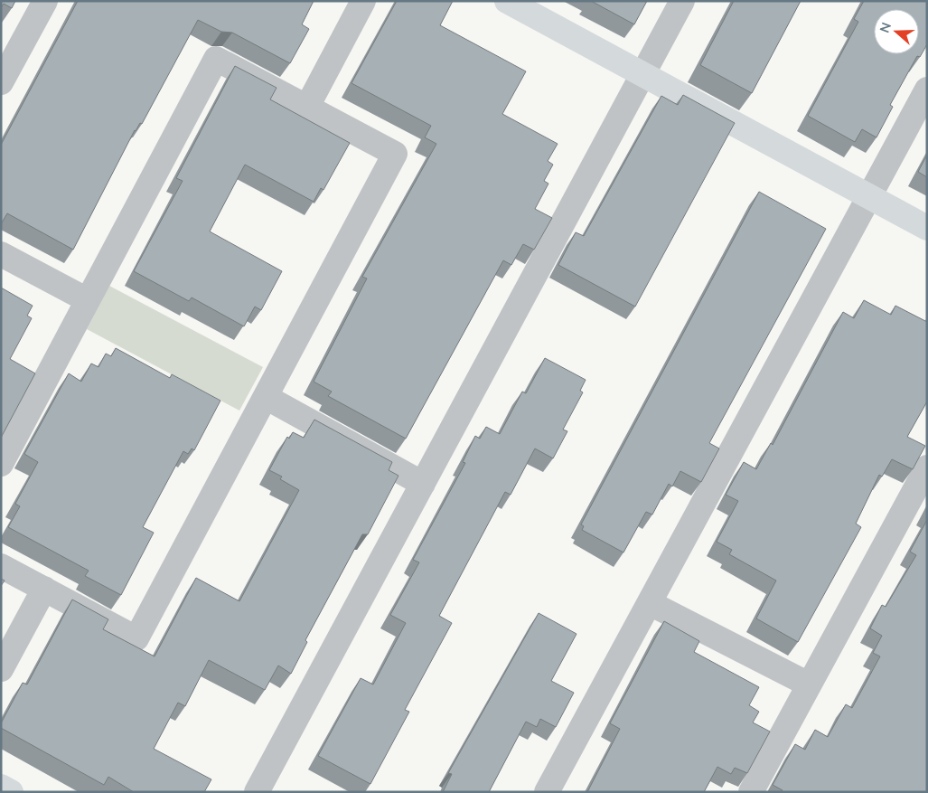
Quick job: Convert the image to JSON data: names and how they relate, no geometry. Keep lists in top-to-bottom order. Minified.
{"north":"left"}
